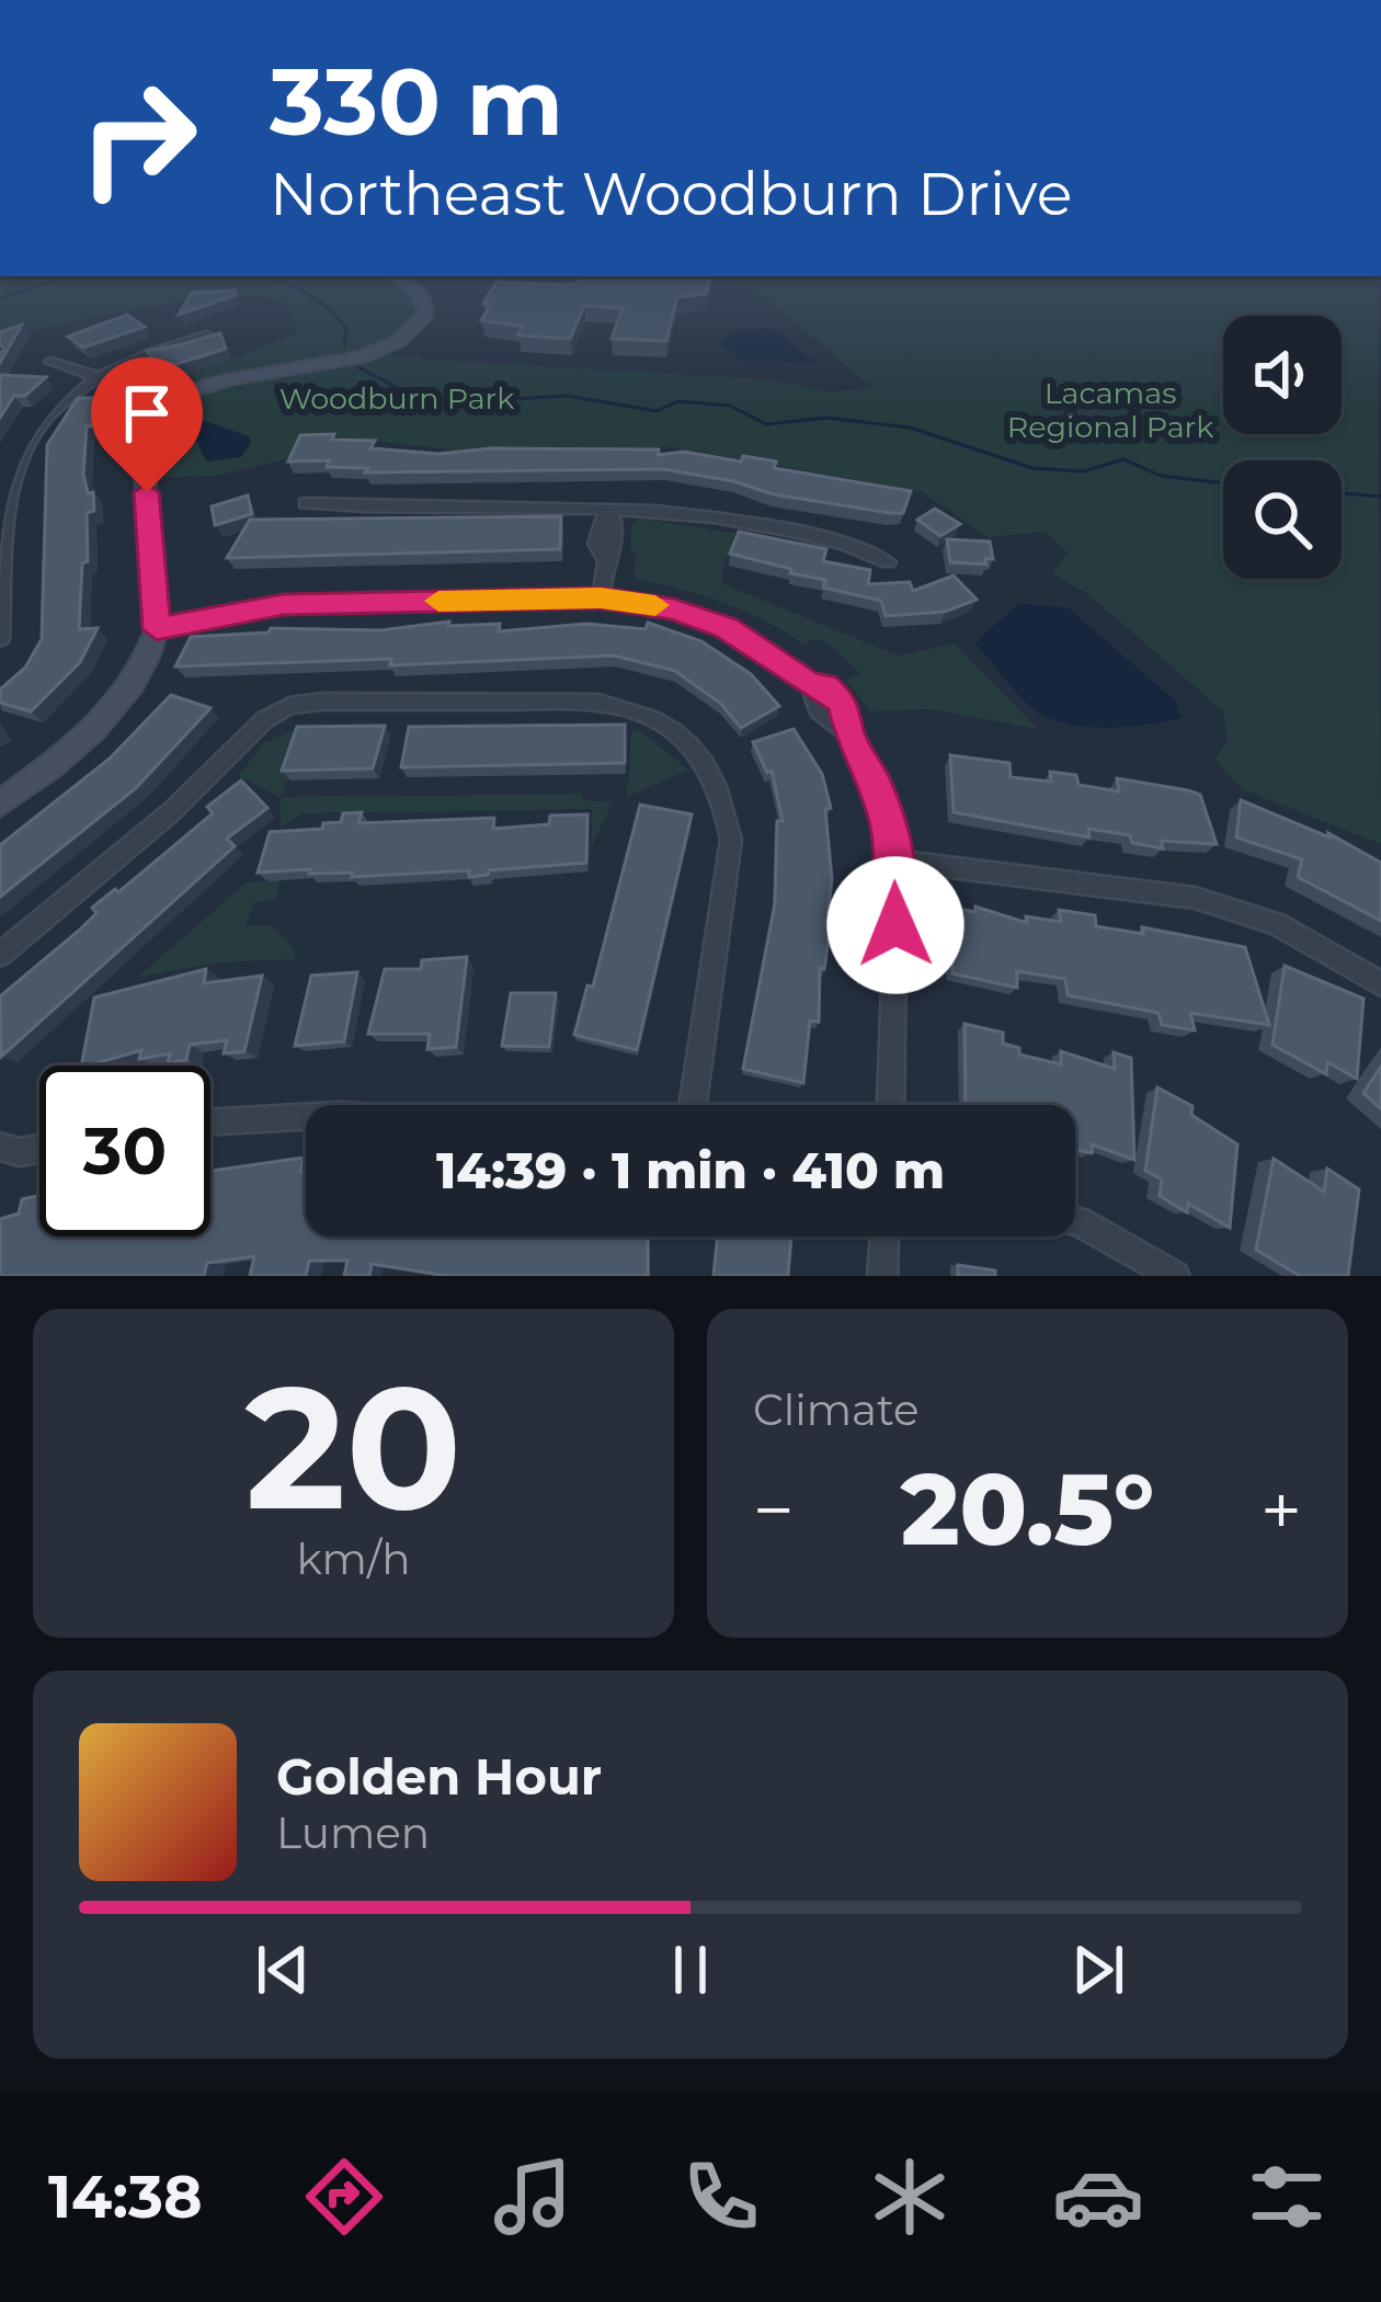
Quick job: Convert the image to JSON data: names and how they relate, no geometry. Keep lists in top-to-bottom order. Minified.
{"parks":["Lacamas Regional Park","Woodburn Park"],"page":{"turn":["330 m","Northeast Woodburn Drive"],"limit":"30","trip":"14:39 · 1 min · 410 m","tile":[["20","km/h"],"Climate"],"heat":["−","20.5°","+"],"song":["Golden Hour","Lumen"],"tabs":"14:38"}}
